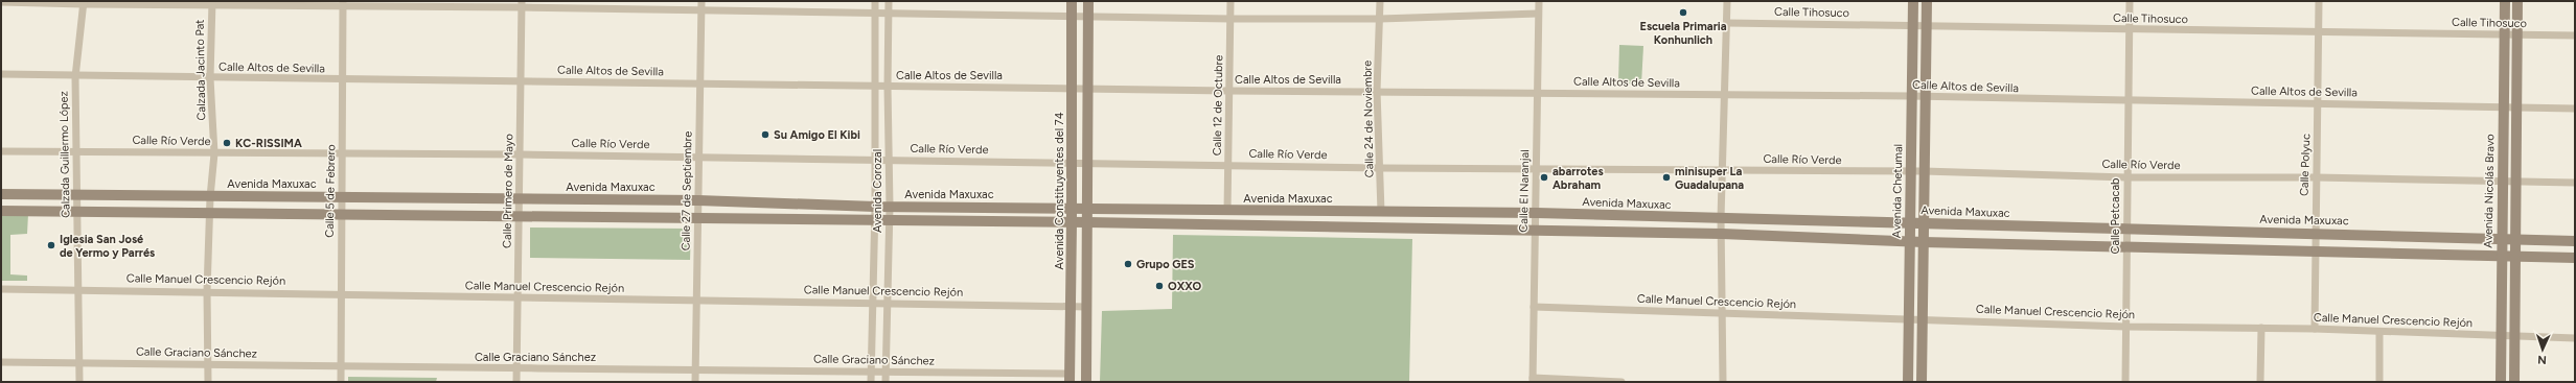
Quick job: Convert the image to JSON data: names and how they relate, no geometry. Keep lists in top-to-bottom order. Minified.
{"streets":{"main road":["Avenida Maxuxac","Avenida Constituyentes del 74","Avenida Chetumal","Avenida Nicolás Bravo"],"street":["Calle Tihosuco","Calle Altos de Sevilla","Calzada Jacinto Pat","Calle 12 de Octubre","Calle 24 de Noviembre","Calle Río Verde","Calzada Guillermo López","Calle Polyuc","Calle 5 de Febrero","Calle Primero de Mayo","Calle 27 de Septiembre","Avenida Corozal","Calle El Naranjal","Calle Petcacab","Calle Manuel Crescencio Rejón","Calle Graciano Sánchez"]},"crossings":[["Calle Tihosuco","Calle Polyuc"],["Calle Tihosuco","Avenida Chetumal"],["Calle Tihosuco","Avenida Nicolás Bravo"],["Calle Tihosuco","Calle Petcacab"],["Calle Altos de Sevilla","Calzada Jacinto Pat"],["Calle Altos de Sevilla","Calle 12 de Octubre"],["Calle Altos de Sevilla","Calle 24 de Noviembre"],["Calle Altos de Sevilla","Calzada Guillermo López"],["Calle Altos de Sevilla","Calle Polyuc"],["Calle Altos de Sevilla","Calle 5 de Febrero"],["Calle Altos de Sevilla","Calle Primero de Mayo"],["Calle Altos de Sevilla","Calle 27 de Septiembre"],["Calle Altos de Sevilla","Avenida Corozal"],["Calle Altos de Sevilla","Avenida Constituyentes del 74"],["Calle Altos de Sevilla","Calle El Naranjal"],["Calle Altos de Sevilla","Avenida Chetumal"],["Calle Altos de Sevilla","Avenida Nicolás Bravo"],["Calle Altos de Sevilla","Calle Petcacab"],["Calzada Jacinto Pat","Calle Río Verde"],["Calzada Jacinto Pat","Avenida Maxuxac"],["Calzada Jacinto Pat","Calle Manuel Crescencio Rejón"],["Calzada Jacinto Pat","Calle Graciano Sánchez"],["Calle 12 de Octubre","Calle Río Verde"],["Calle 12 de Octubre","Avenida Maxuxac"],["Calle 24 de Noviembre","Calle Río Verde"],["Calle 24 de Noviembre","Avenida Maxuxac"],["Calle Río Verde","Calzada Guillermo López"],["Calle Río Verde","Calle Polyuc"],["Calle Río Verde","Calle 5 de Febrero"],["Calle Río Verde","Calle Primero de Mayo"],["Calle Río Verde","Calle 27 de Septiembre"],["Calle Río Verde","Avenida Corozal"],["Calle Río Verde","Avenida Constituyentes del 74"],["Calle Río Verde","Calle El Naranjal"],["Calle Río Verde","Avenida Chetumal"],["Calle Río Verde","Avenida Nicolás Bravo"],["Calle Río Verde","Calle Petcacab"],["Calzada Guillermo López","Avenida Maxuxac"],["Calzada Guillermo López","Calle Manuel Crescencio Rejón"],["Calzada Guillermo López","Calle Graciano Sánchez"],["Calle Polyuc","Avenida Maxuxac"],["Calle Polyuc","Calle Manuel Crescencio Rejón"],["Avenida Maxuxac","Calle 5 de Febrero"],["Avenida Maxuxac","Calle Primero de Mayo"],["Avenida Maxuxac","Calle 27 de Septiembre"],["Avenida Maxuxac","Avenida Corozal"],["Avenida Maxuxac","Avenida Constituyentes del 74"],["Avenida Maxuxac","Calle El Naranjal"],["Avenida Maxuxac","Avenida Chetumal"],["Avenida Maxuxac","Avenida Nicolás Bravo"],["Avenida Maxuxac","Calle Petcacab"],["Calle 5 de Febrero","Calle Manuel Crescencio Rejón"],["Calle 5 de Febrero","Calle Graciano Sánchez"],["Calle Primero de Mayo","Calle Manuel Crescencio Rejón"],["Calle Primero de Mayo","Calle Graciano Sánchez"],["Calle 27 de Septiembre","Calle Manuel Crescencio Rejón"],["Calle 27 de Septiembre","Calle Graciano Sánchez"],["Avenida Corozal","Calle Manuel Crescencio Rejón"],["Avenida Corozal","Calle Graciano Sánchez"],["Avenida Constituyentes del 74","Calle Manuel Crescencio Rejón"],["Avenida Constituyentes del 74","Calle Graciano Sánchez"],["Calle El Naranjal","Calle Manuel Crescencio Rejón"],["Avenida Chetumal","Calle Manuel Crescencio Rejón"],["Avenida Nicolás Bravo","Calle Manuel Crescencio Rejón"],["Calle Petcacab","Calle Manuel Crescencio Rejón"]],"places":["Escuela Primaria Konhunlich","Su Amigo El Kibi","KC-RISSIMA","abarrotes Abraham","minisuper La Guadalupana","Iglesia San José de Yermo y Parrés","Grupo GES","OXXO"],"north":"bottom"}
